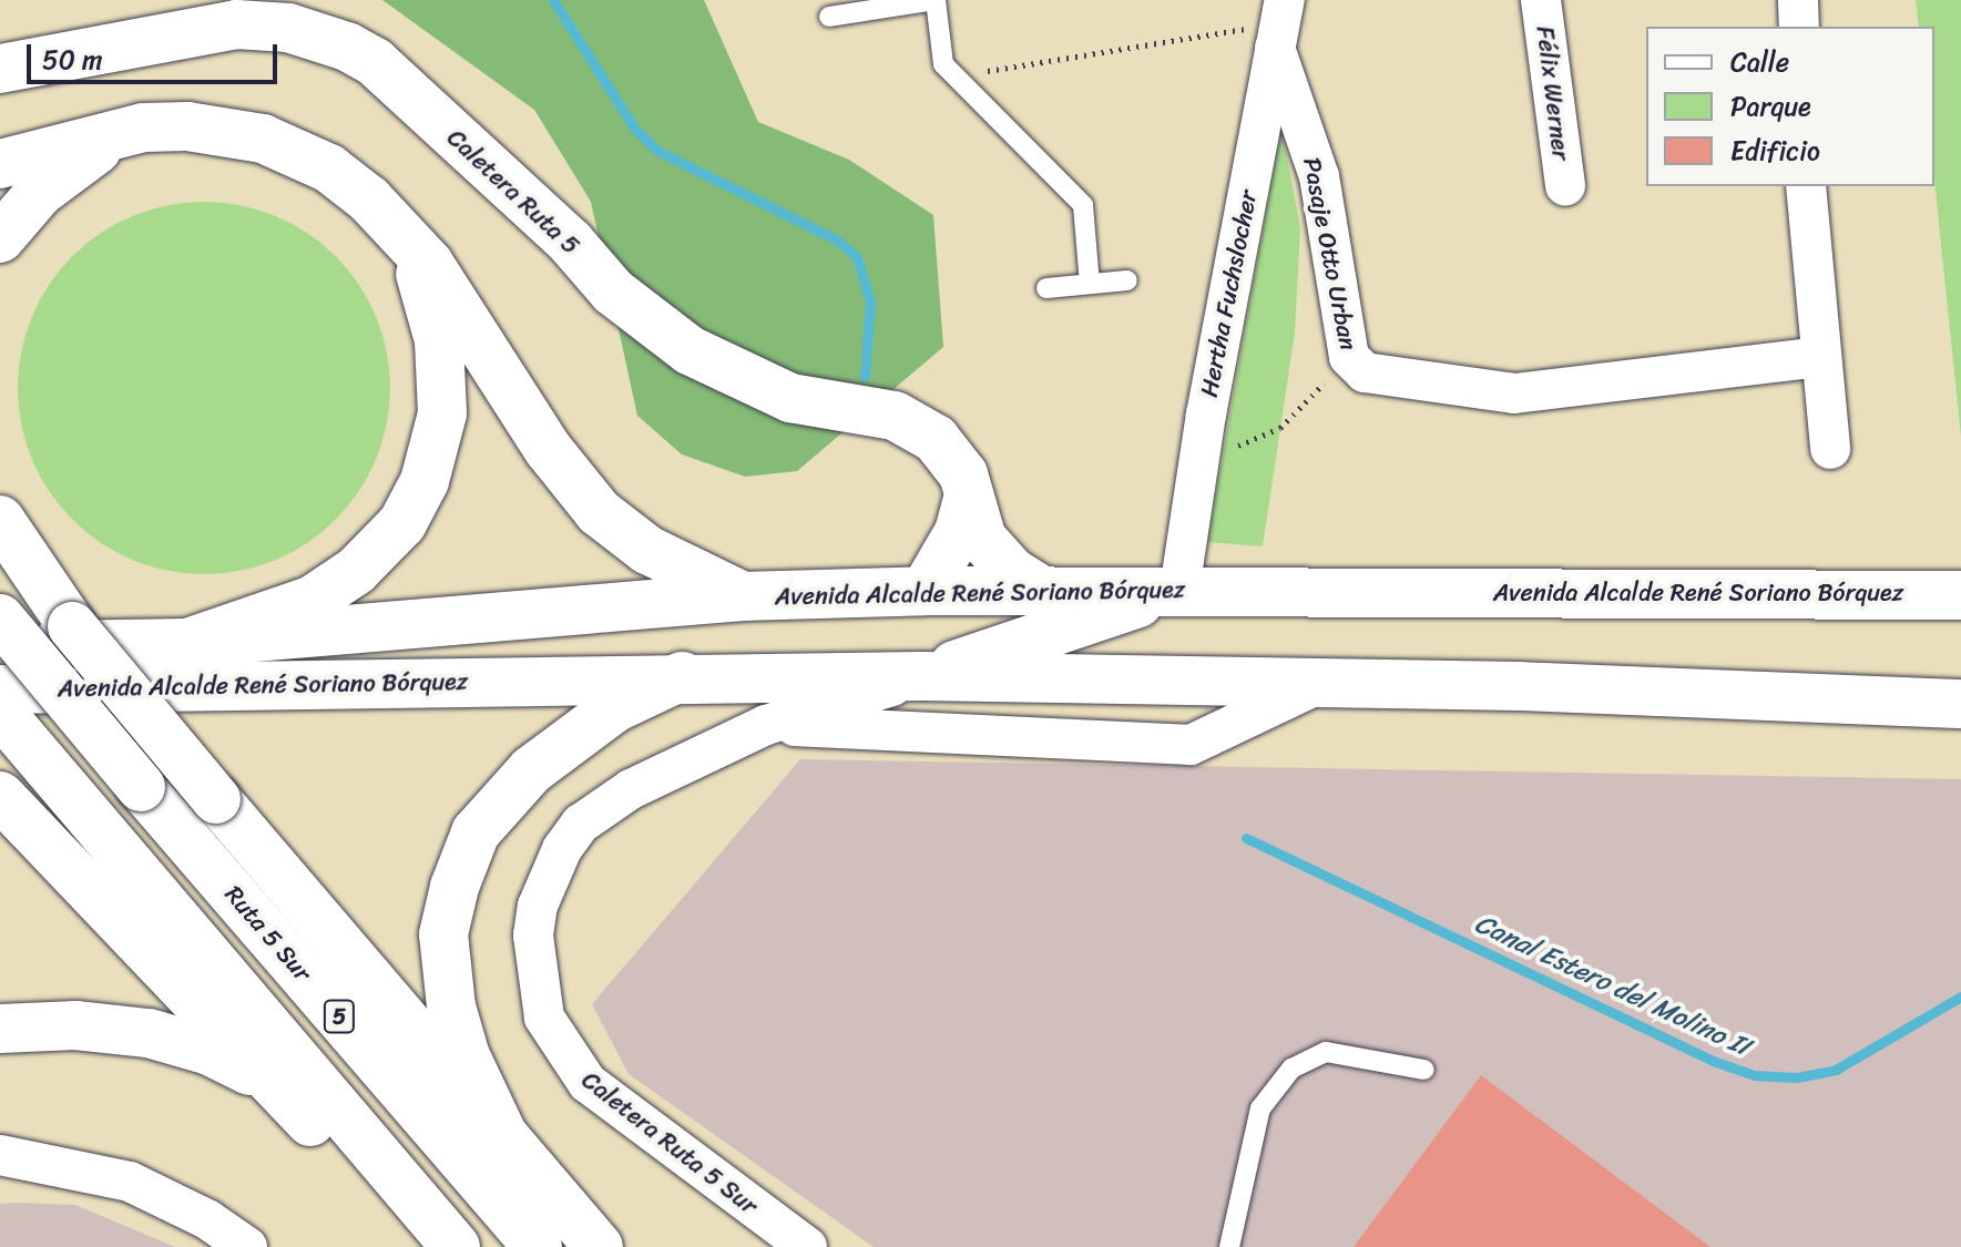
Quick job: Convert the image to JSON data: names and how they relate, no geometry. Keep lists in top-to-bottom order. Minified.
{"streets":{"main road":["Caletera Ruta 5","Avenida Alcalde René Soriano Bórquez","Ruta 5 Sur","5"],"street":["Félix Werner","Pasaje Otto Urban","Hertha Fuchslocher","Caletera Ruta 5 Sur"]},"crossings":[["Caletera Ruta 5","Avenida Alcalde René Soriano Bórquez"],["Pasaje Otto Urban","Hertha Fuchslocher"],["Hertha Fuchslocher","Avenida Alcalde René Soriano Bórquez"],["Avenida Alcalde René Soriano Bórquez","5"],["Avenida Alcalde René Soriano Bórquez","Caletera Ruta 5 Sur"]],"water":["Canal Estero del Molino II"],"legend":["Calle","Parque","Edificio"],"scale_bar":"50 m"}
